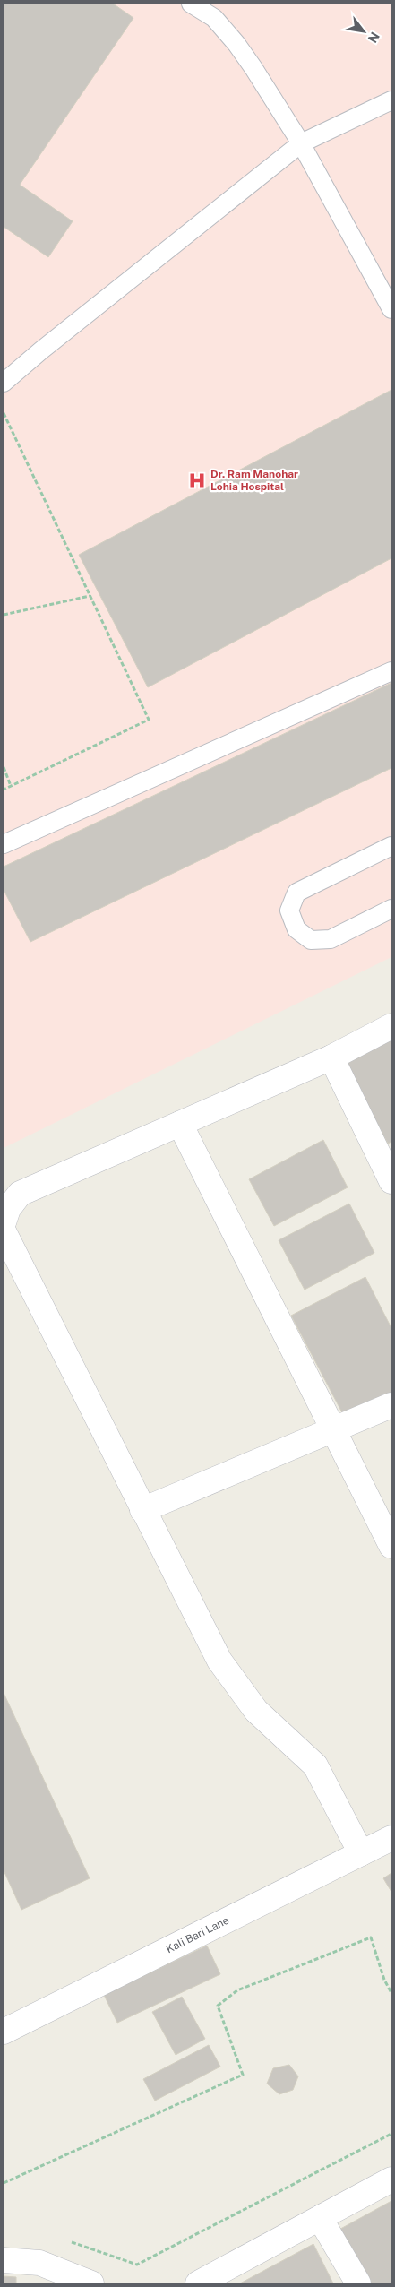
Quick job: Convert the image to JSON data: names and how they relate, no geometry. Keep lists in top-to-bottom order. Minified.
{"streets":{"street":["Kali Bari Lane"]},"places":{"hospital":["Dr. Ram Manohar Lohia Hospital"]},"north":"bottom right"}
